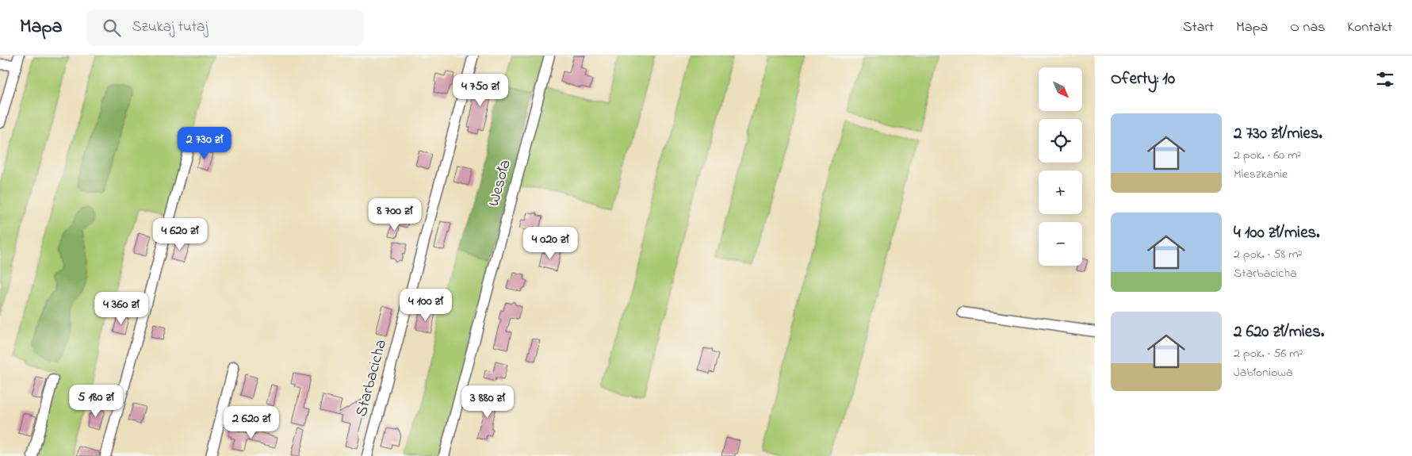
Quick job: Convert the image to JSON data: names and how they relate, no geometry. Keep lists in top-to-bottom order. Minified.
{"streets":{"street":["Wesoła","Starbacicha"]},"north":"bottom right","page":{"header":"Mapa","search":"Szukaj tutaj","nav":["Start","Mapa","O nas","Kontakt"],"heading":"Oferty: 10","map_buttons":["+","−"],"price":["4 750 zł","2 730 zł","8 700 zł","4 620 zł","4 020 zł","4 100 zł","4 360 zł","5 180 zł","3 880 zł","2 620 zł"],"list":[{"name":"2 730 zł/mies.","note":"2 pok. · 60 m² · Mieszkanie"},{"name":"4 100 zł/mies.","note":"2 pok. · 58 m² · Starbacicha"},{"name":"2 620 zł/mies.","note":"2 pok. · 56 m² · Jabłoniowa"}]}}
